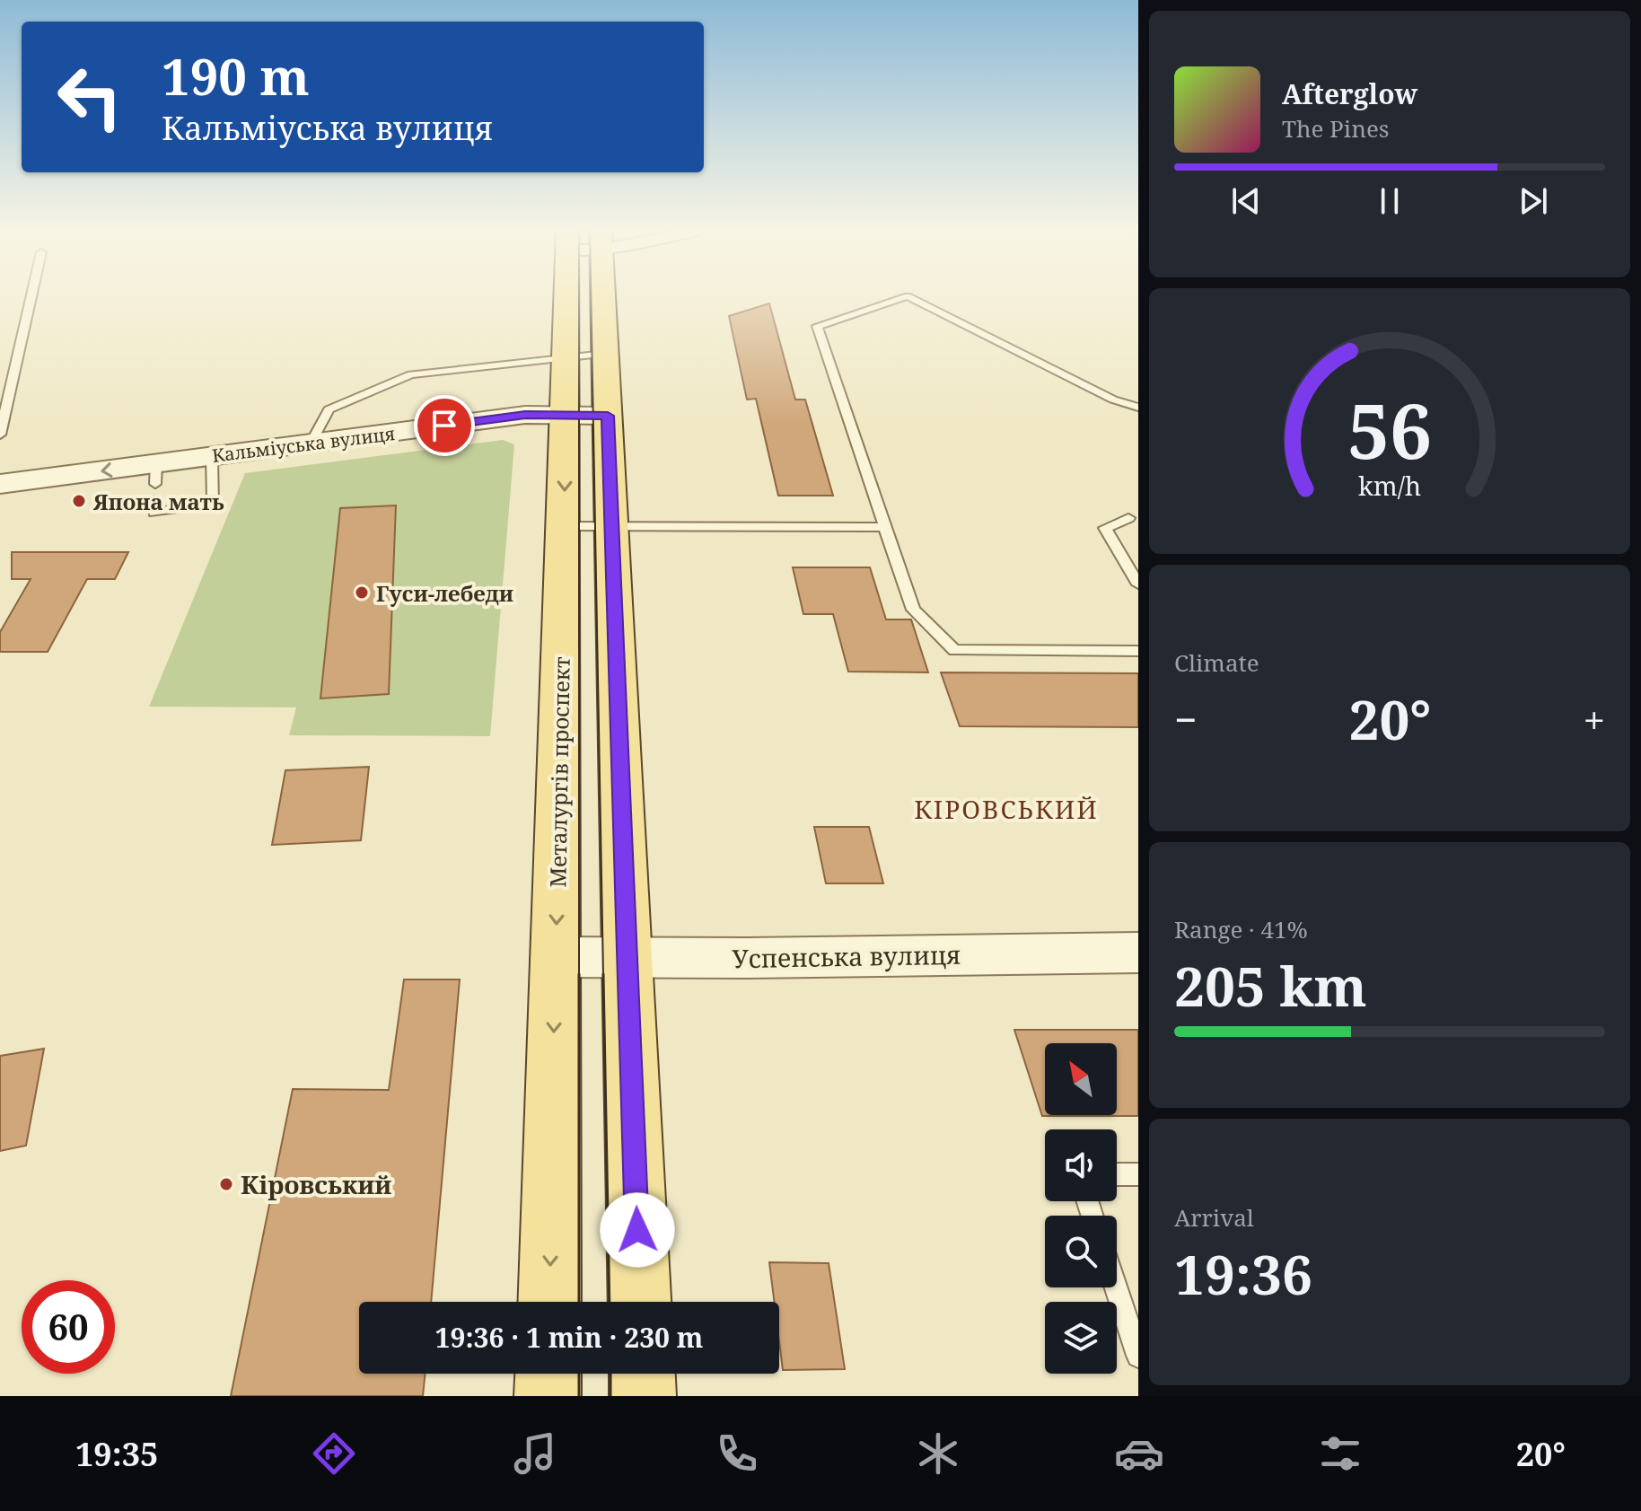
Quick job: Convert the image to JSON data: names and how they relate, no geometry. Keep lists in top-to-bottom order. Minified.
{"streets":{"main road":["Металургів проспект"],"street":["Кальміуська вулиця","Успенська вулиця"]},"crossings":[["Кальміуська вулиця","Металургів проспект"],["Металургів проспект","Успенська вулиця"]],"districts":["КІРОВСЬКИЙ"],"places":["Япона мать","Гуси-лебеди","Кіровський"],"north":"top left","page":{"turn":["190 m","Кальміуська вулиця"],"song":["Afterglow","The Pines"],"tile":["Climate",["Range · 41%","205 km"],["Arrival","19:36"]],"heat":["−","20°","+"],"limit":"60","trip":"19:36 · 1 min · 230 m","tabs":["19:35","20°"],"gauge":["56","km/h"]}}
